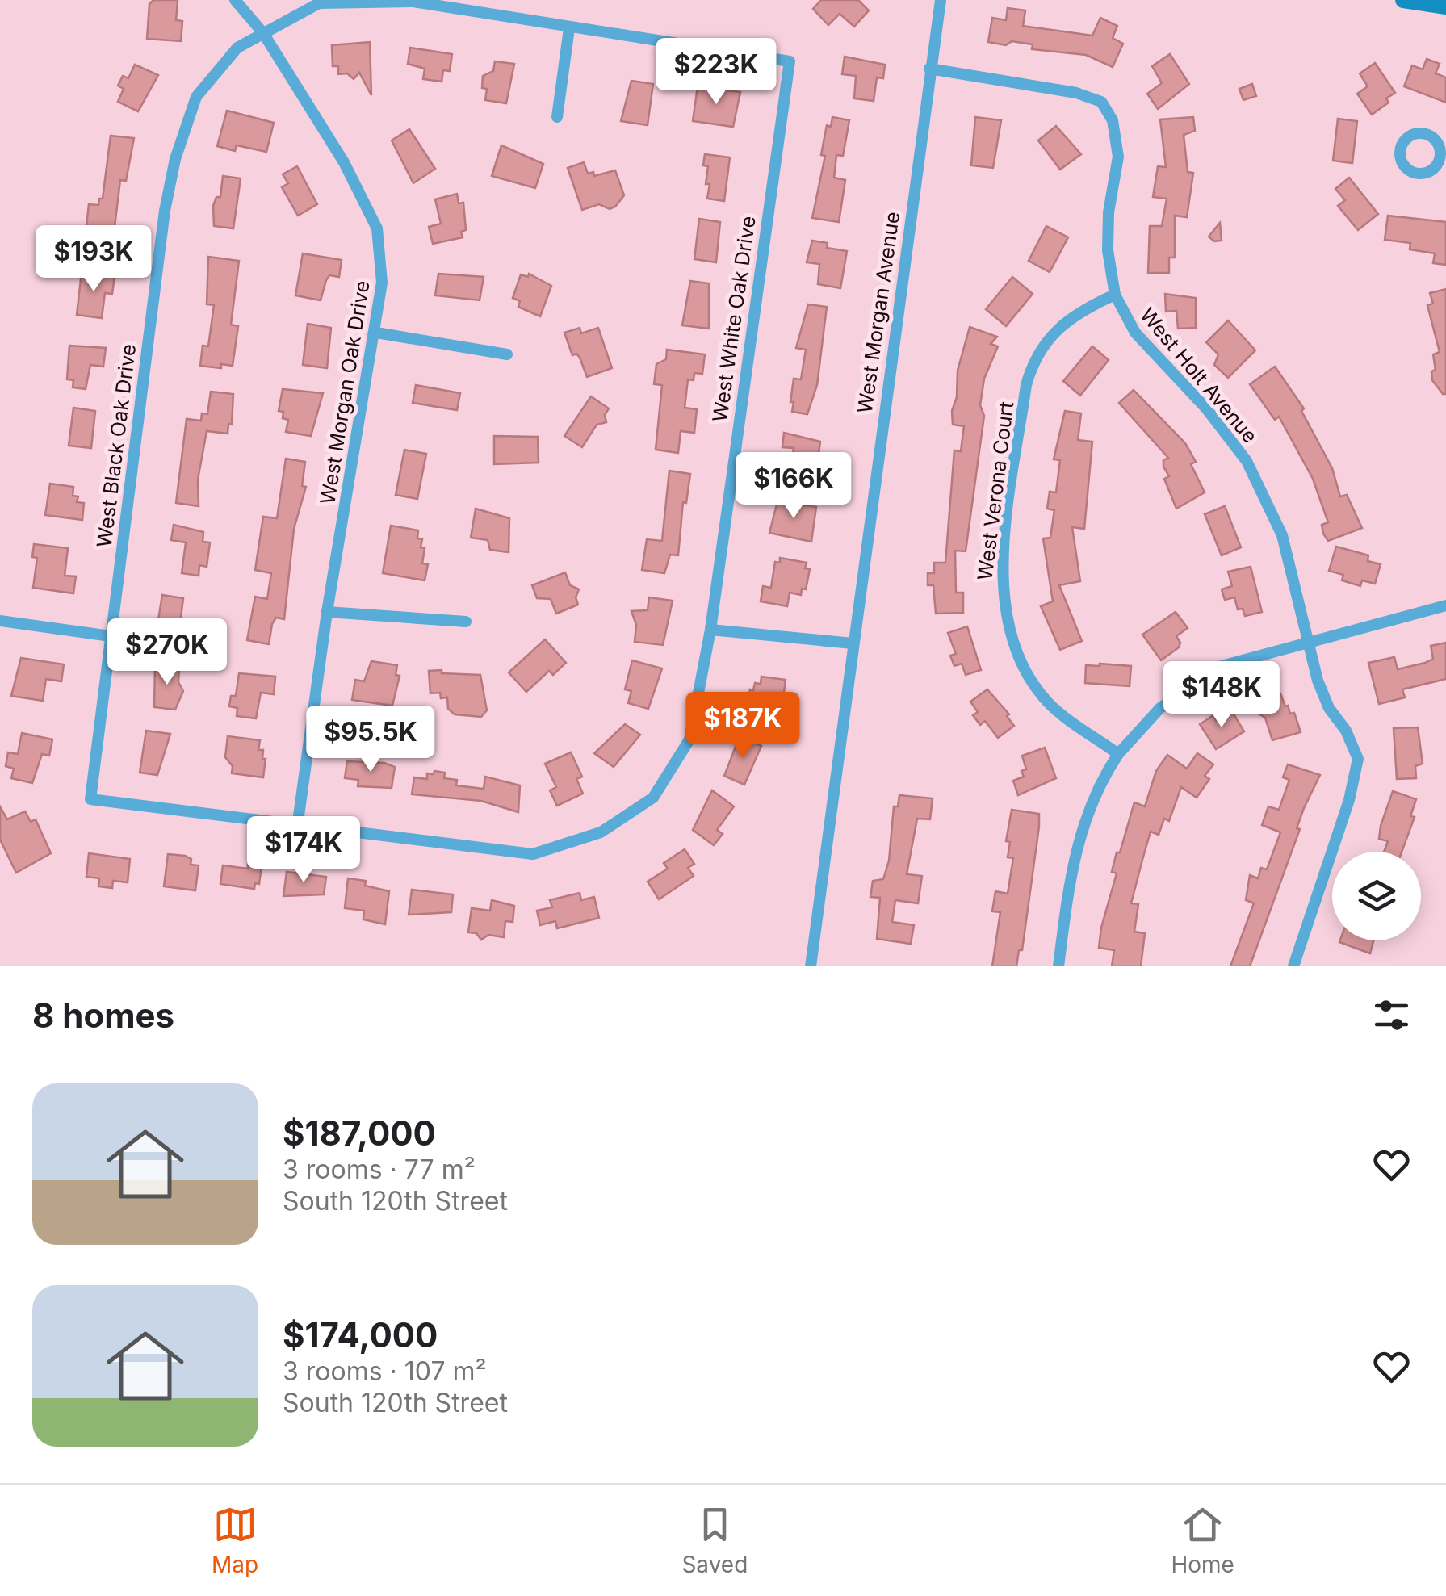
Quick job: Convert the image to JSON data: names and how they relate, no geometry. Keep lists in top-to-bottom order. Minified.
{"streets":{"street":["West Morgan Avenue","West White Oak Drive","West Holt Avenue","West Morgan Oak Drive","West Black Oak Drive","West Verona Court"]},"crossings":[["West Morgan Avenue","West Holt Avenue"],["West White Oak Drive","West Morgan Oak Drive"],["West White Oak Drive","West Black Oak Drive"],["West Holt Avenue","West Verona Court"],["West Morgan Oak Drive","West Black Oak Drive"]],"page":{"price":["$223K","$193K","$166K","$270K","$148K","$187K","$95.5K","$174K"],"heading":"8 homes","list":[{"name":"$187,000","note":"3 rooms · 77 m² · South 120th Street"},{"name":"$174,000","note":"3 rooms · 107 m² · South 120th Street"}],"tabs":["Map","Saved","Home"]}}
